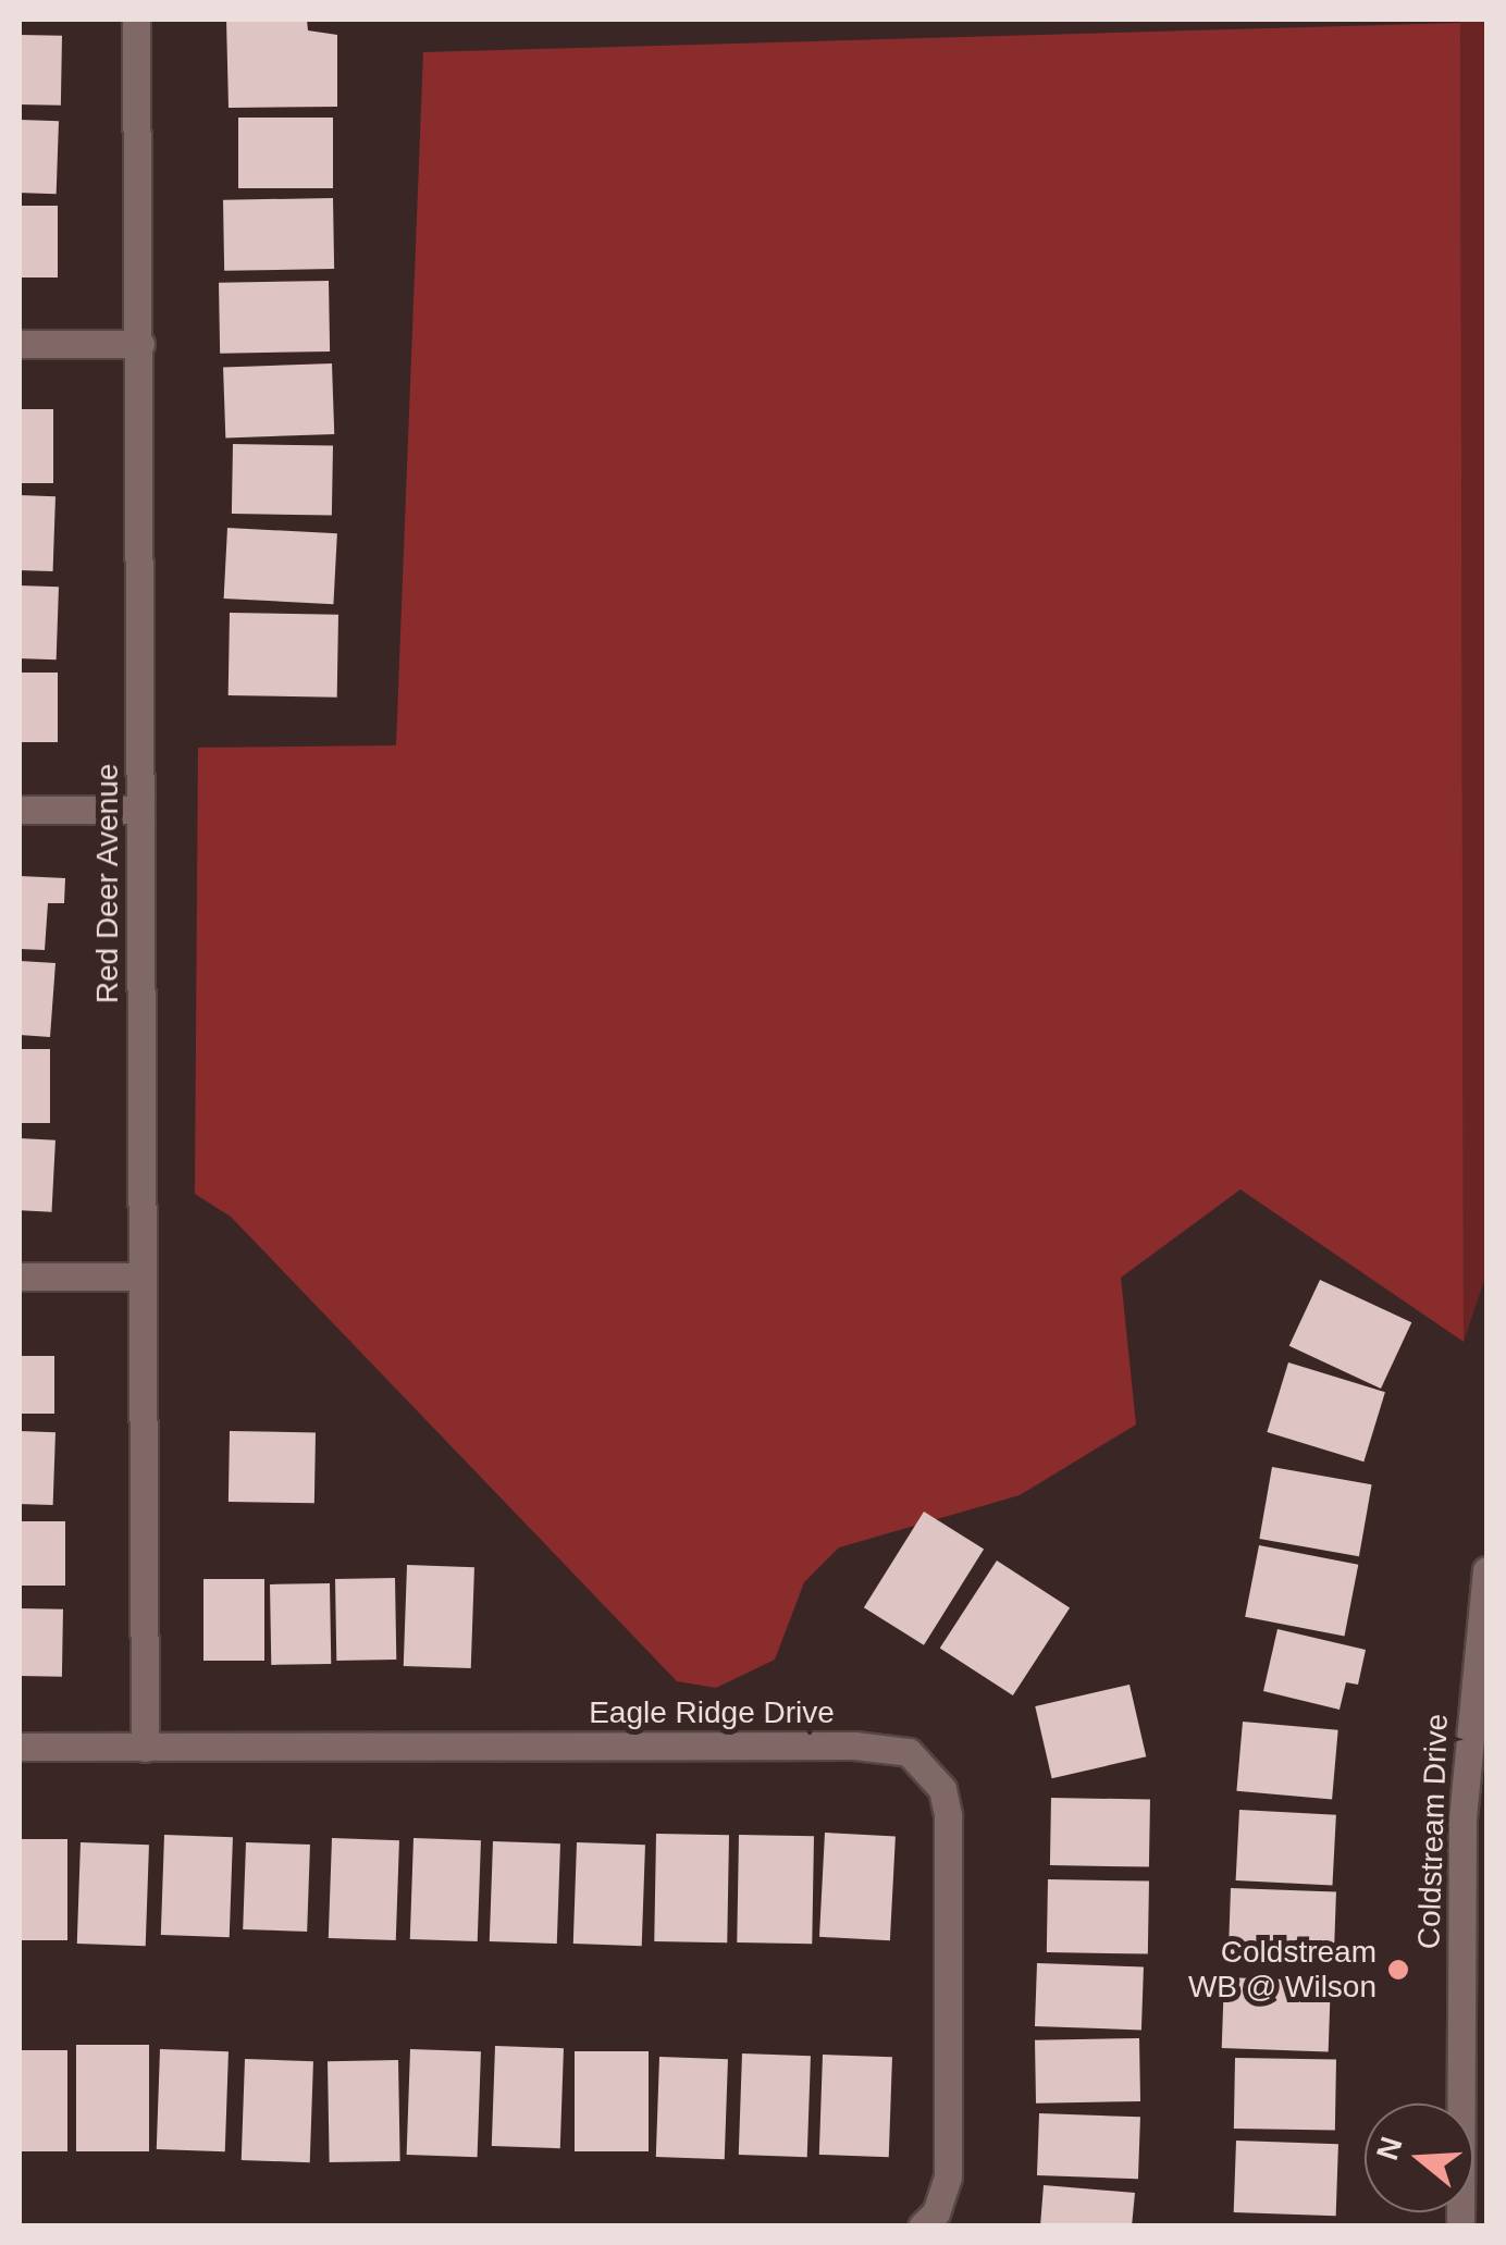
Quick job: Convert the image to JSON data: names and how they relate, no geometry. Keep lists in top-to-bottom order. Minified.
{"streets":{"street":["Red Deer Avenue","Eagle Ridge Drive","Coldstream Drive"]},"crossings":[["Red Deer Avenue","Eagle Ridge Drive"]],"places":["Coldstream WB @ Wilson"],"north":"left"}
